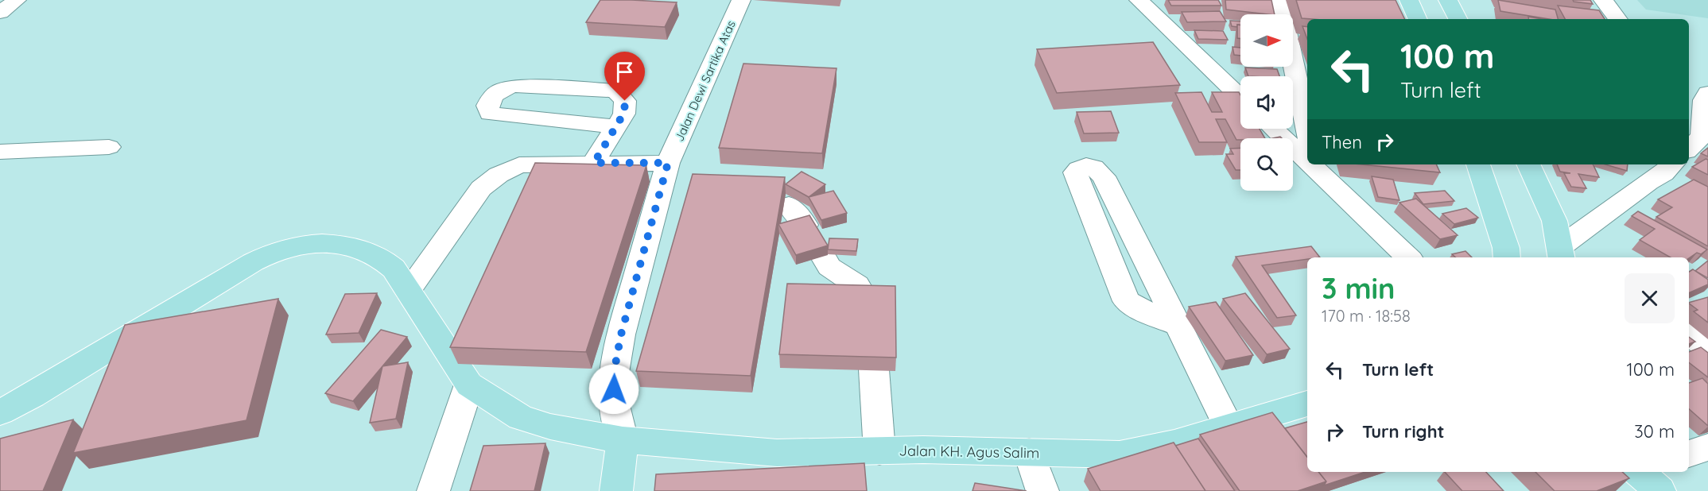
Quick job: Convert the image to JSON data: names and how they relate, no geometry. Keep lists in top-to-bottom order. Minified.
{"streets":{"main road":["Jalan KH. Agus Salim"],"street":["Jalan Dewi Sartika Atas"]},"crossings":[["Jalan Dewi Sartika Atas","Jalan KH. Agus Salim"]],"north":"right","page":{"turn":["100 m","Turn left"],"then":"Then","heading":["3 min","170 m · 18:58"],"list":[{"name":"Turn left","value":"100 m"},{"name":"Turn right","value":"30 m"}]}}
